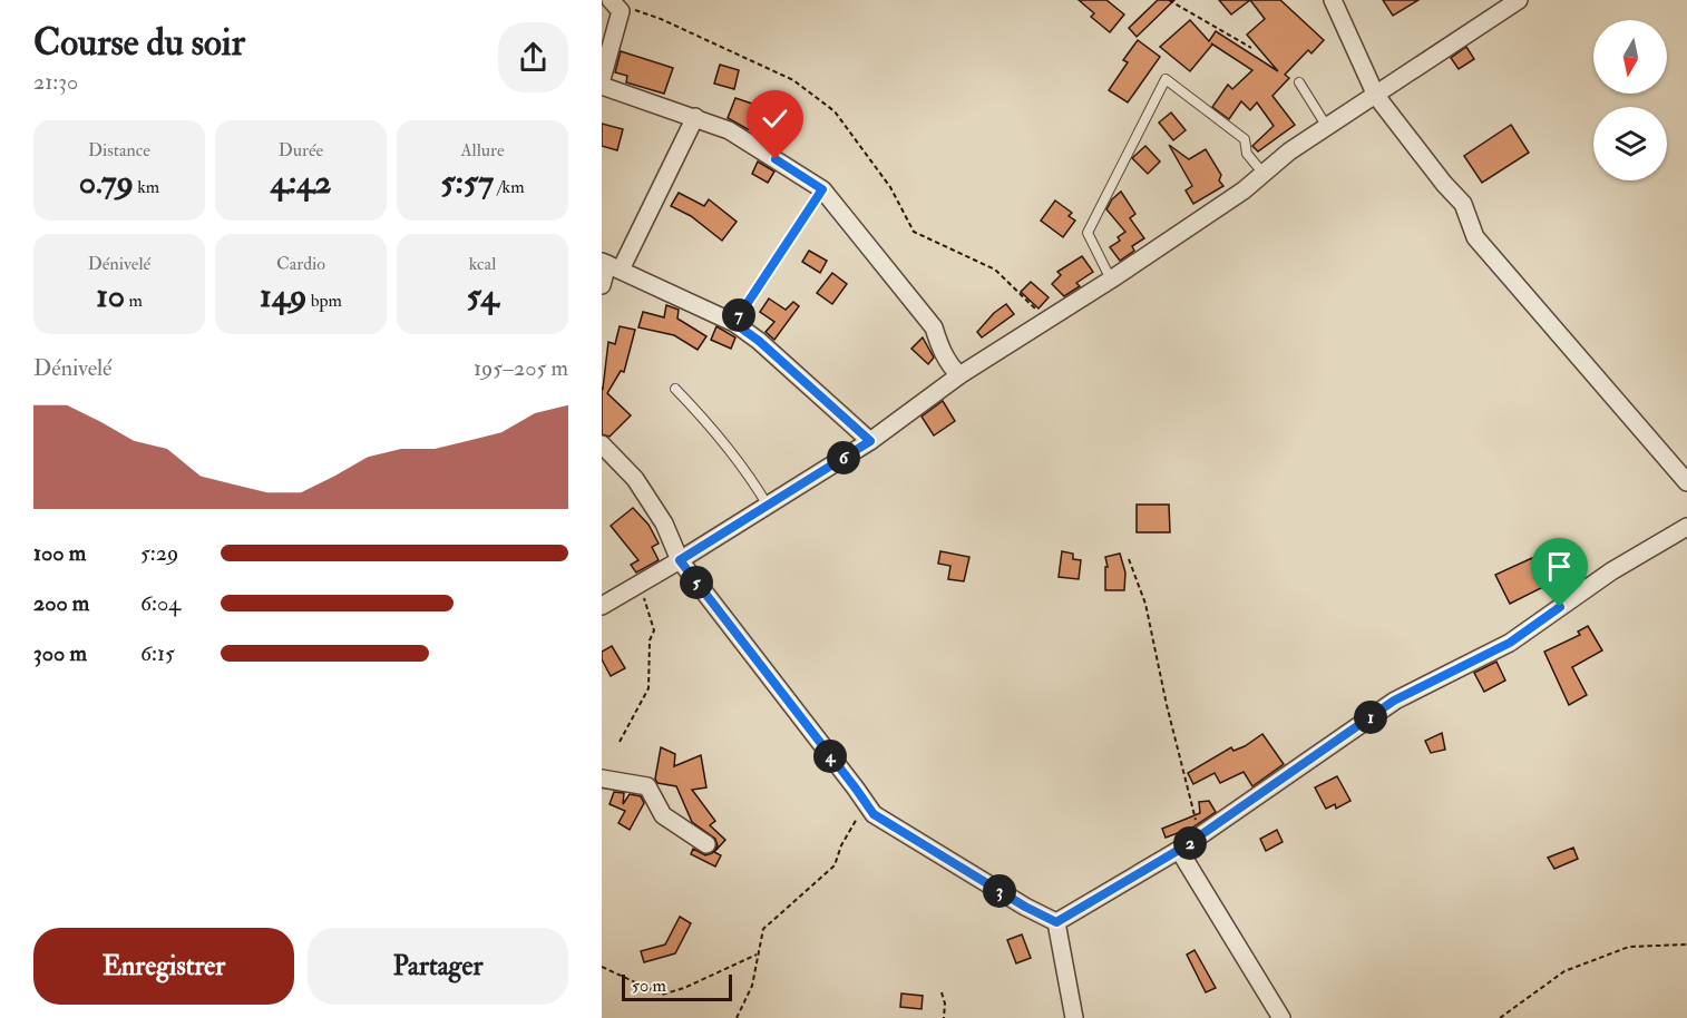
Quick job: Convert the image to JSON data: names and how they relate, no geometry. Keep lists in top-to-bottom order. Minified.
{"scale_bar":"50 m","north":"bottom","page":{"heading":["Course du soir","21:30"],"stats":[["Distance","0.79 km"],["Durée","4:42"],["Allure","5:57 /km"],["Dénivelé","10 m"],["Cardio","149 bpm"],["kcal","54"]],"pins":["7","6","5","1","4","2","3"],"chart":["Dénivelé","195–205 m"],"list":[{"name":"100 m","note":"5:29"},{"name":"200 m","note":"6:04"},{"name":"300 m","note":"6:15"}],"buttons":["Enregistrer","Partager"],"scale":"50 m"}}
